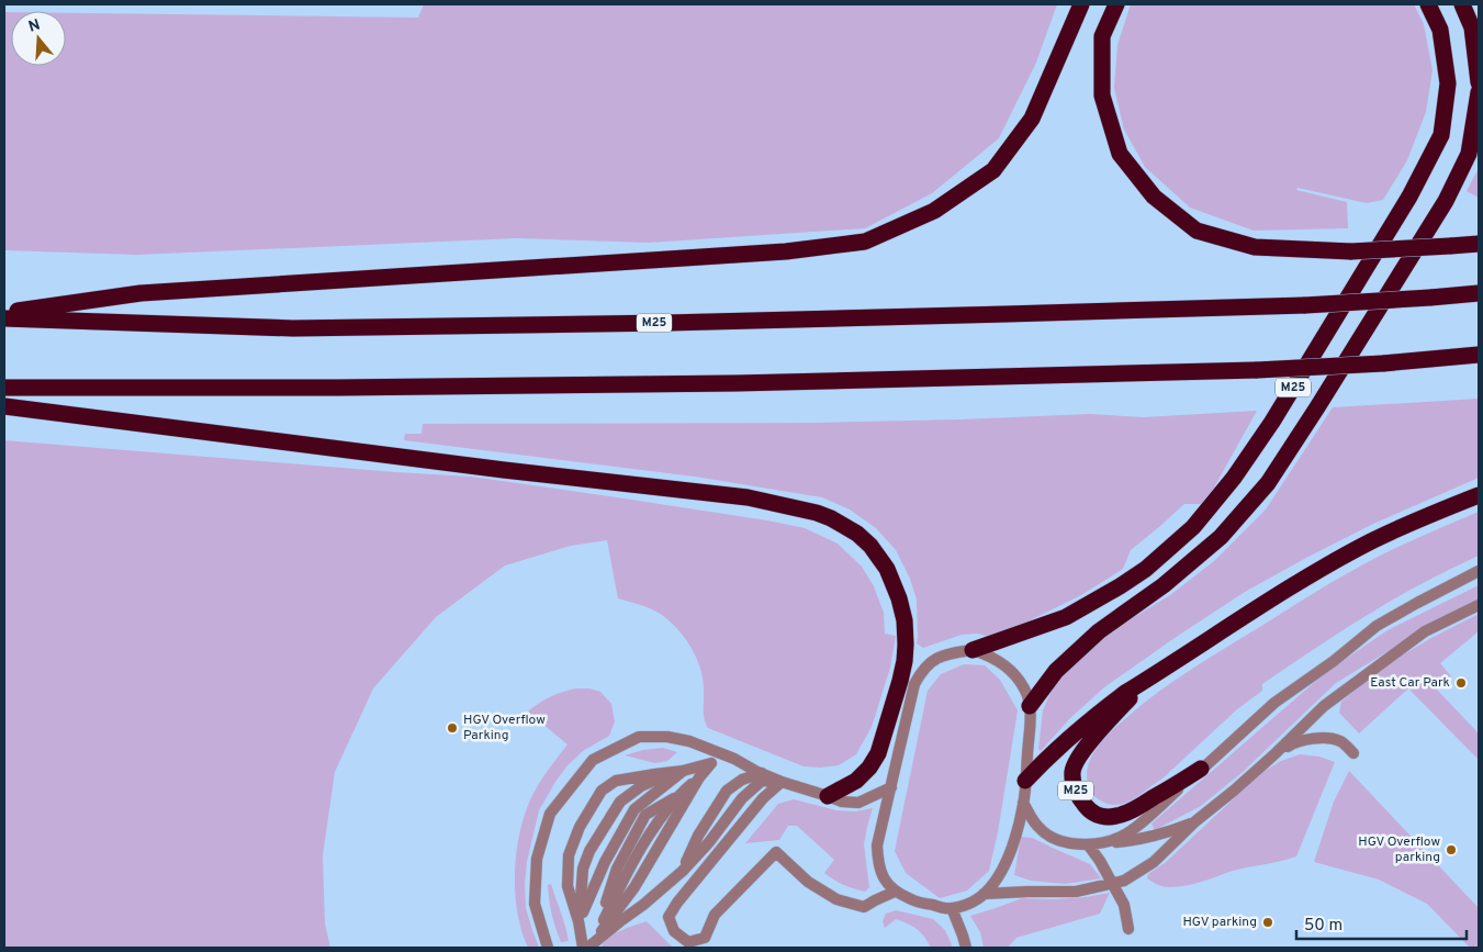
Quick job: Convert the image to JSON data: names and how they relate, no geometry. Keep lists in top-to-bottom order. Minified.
{"streets":{"highway":["M25"]},"places":["East Car Park","HGV Overflow Parking","HGV Overflow parking","HGV parking"],"scale_bar":"50 m","north":"top"}
